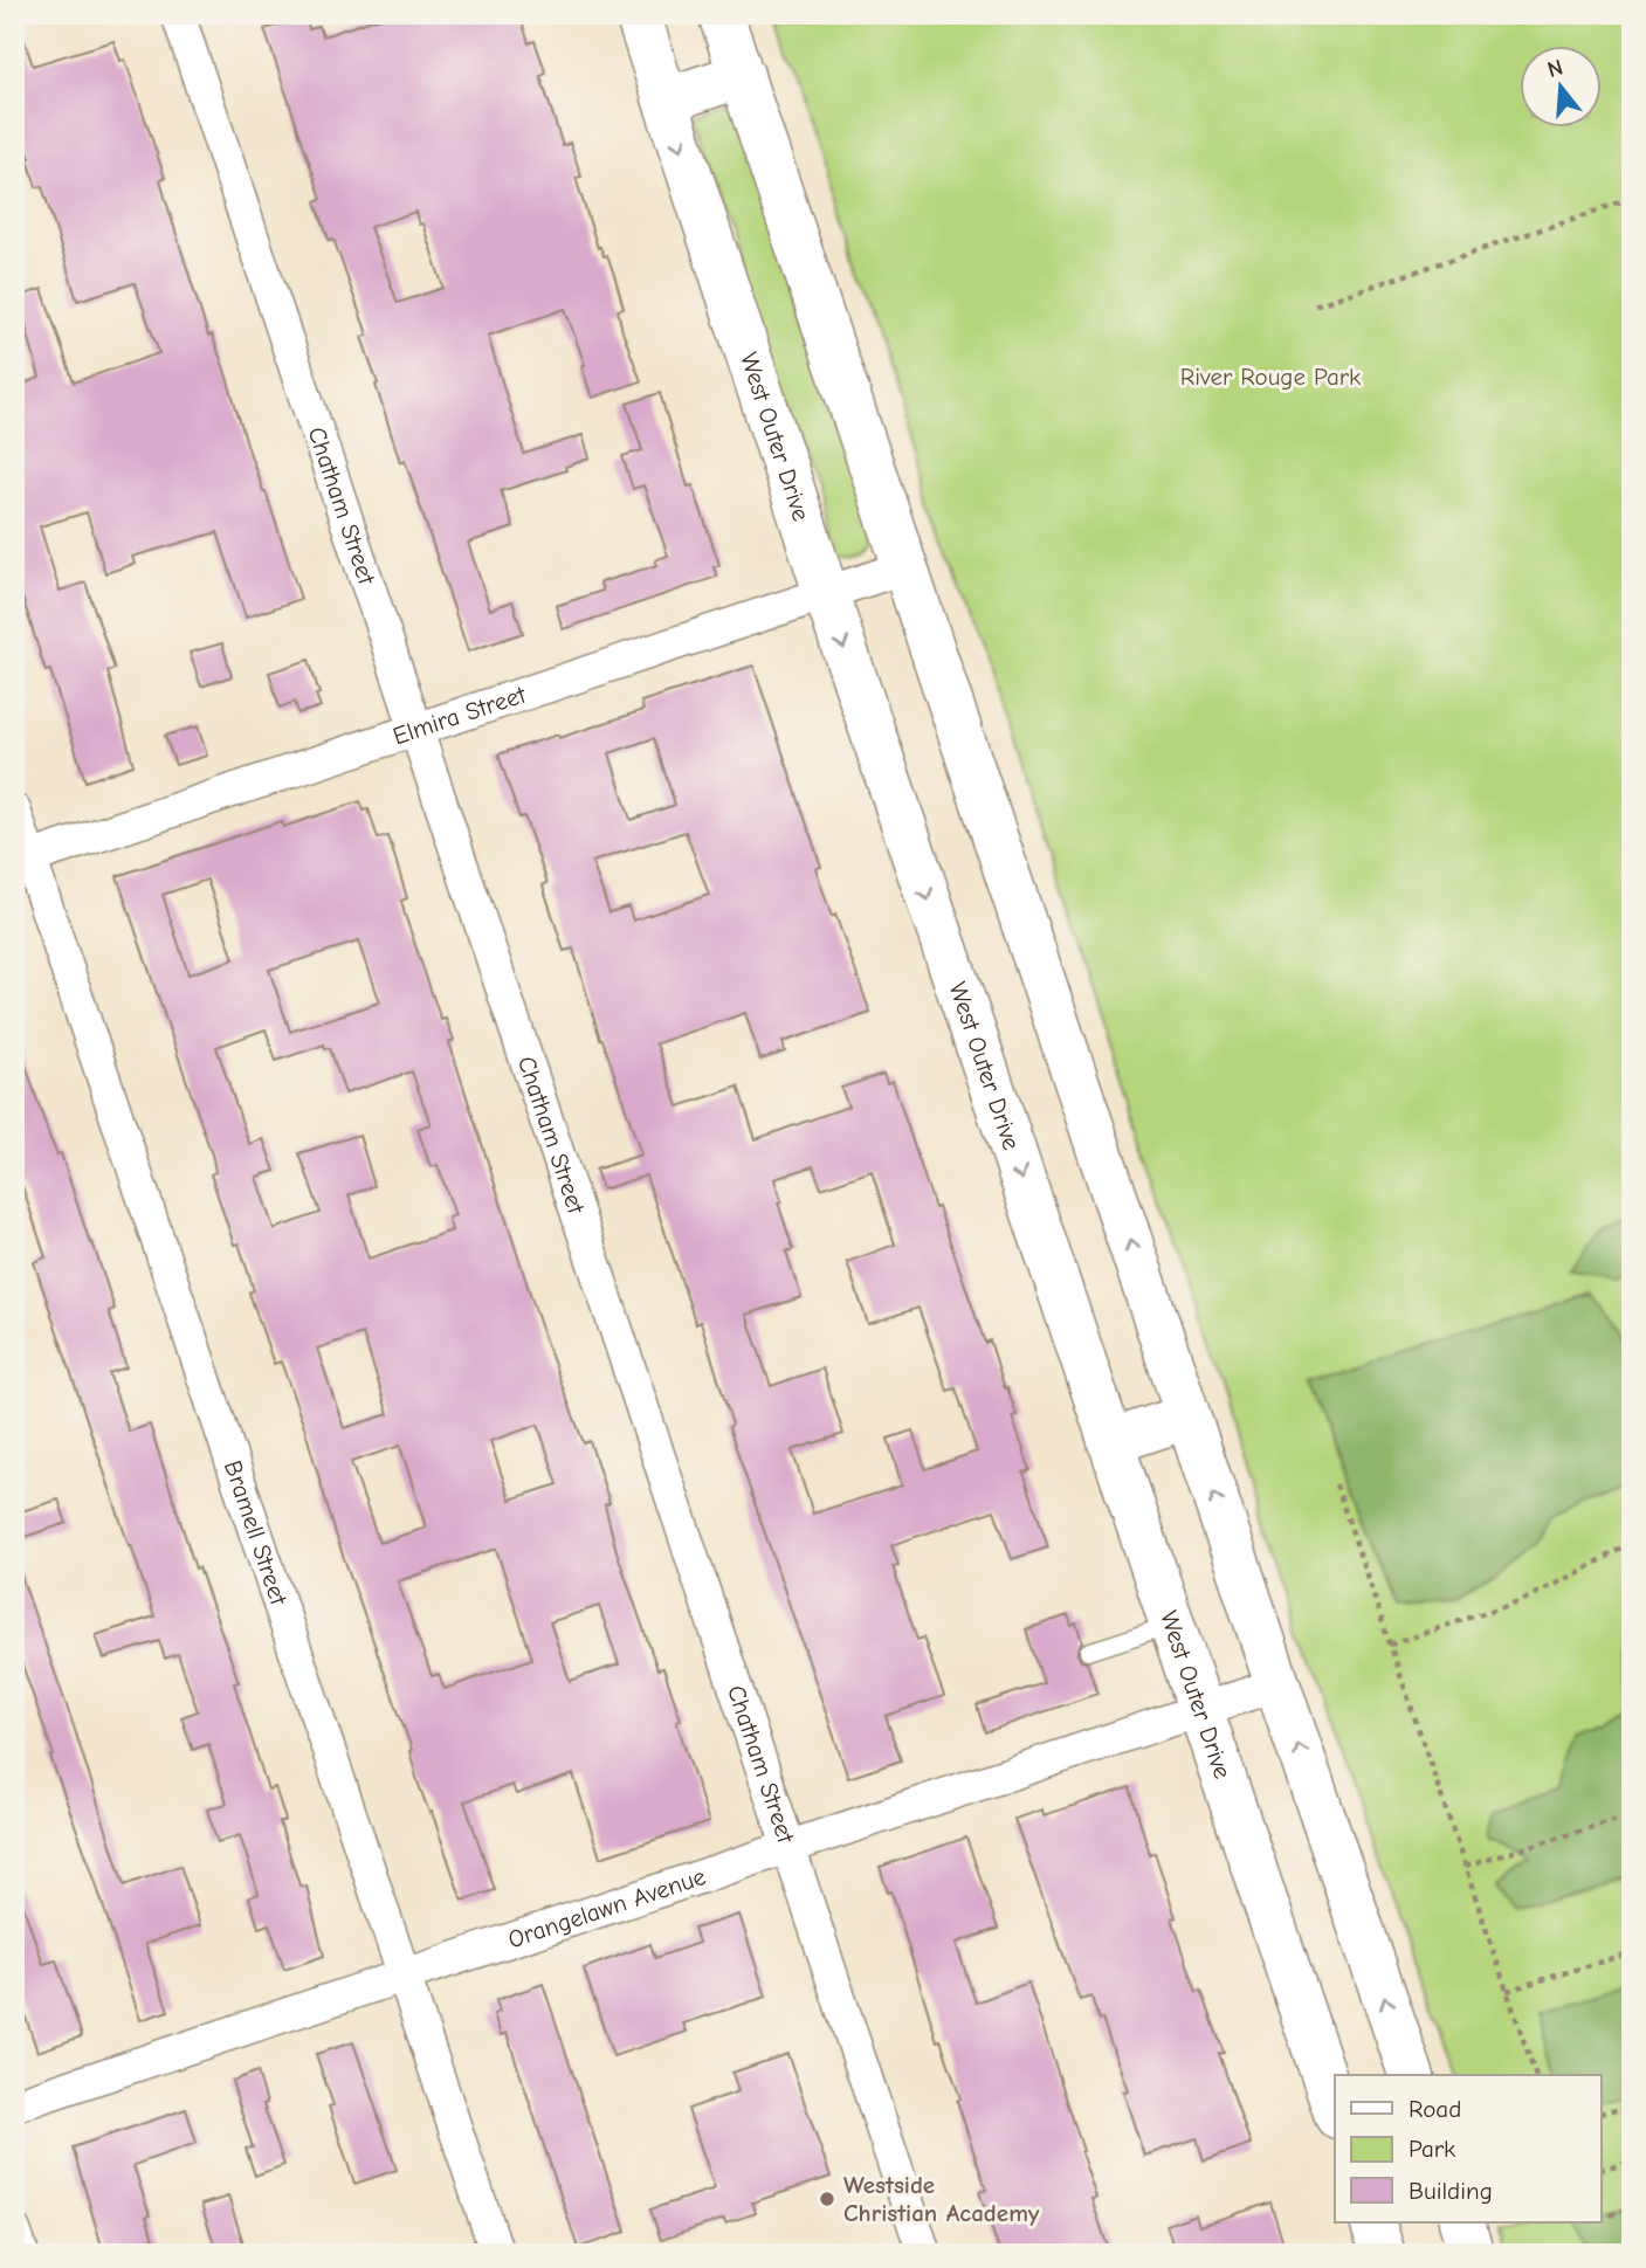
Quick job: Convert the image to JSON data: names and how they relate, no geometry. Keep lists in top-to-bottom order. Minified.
{"streets":{"main road":["West Outer Drive"],"street":["Chatham Street","Elmira Street","Bramell Street","Orangelawn Avenue"]},"crossings":[["West Outer Drive","Elmira Street"],["West Outer Drive","Orangelawn Avenue"],["Chatham Street","Elmira Street"],["Chatham Street","Orangelawn Avenue"],["Elmira Street","Bramell Street"],["Bramell Street","Orangelawn Avenue"]],"parks":["River Rouge Park"],"places":["Westside Christian Academy"],"legend":["Road","Park","Building"],"north":"top"}
